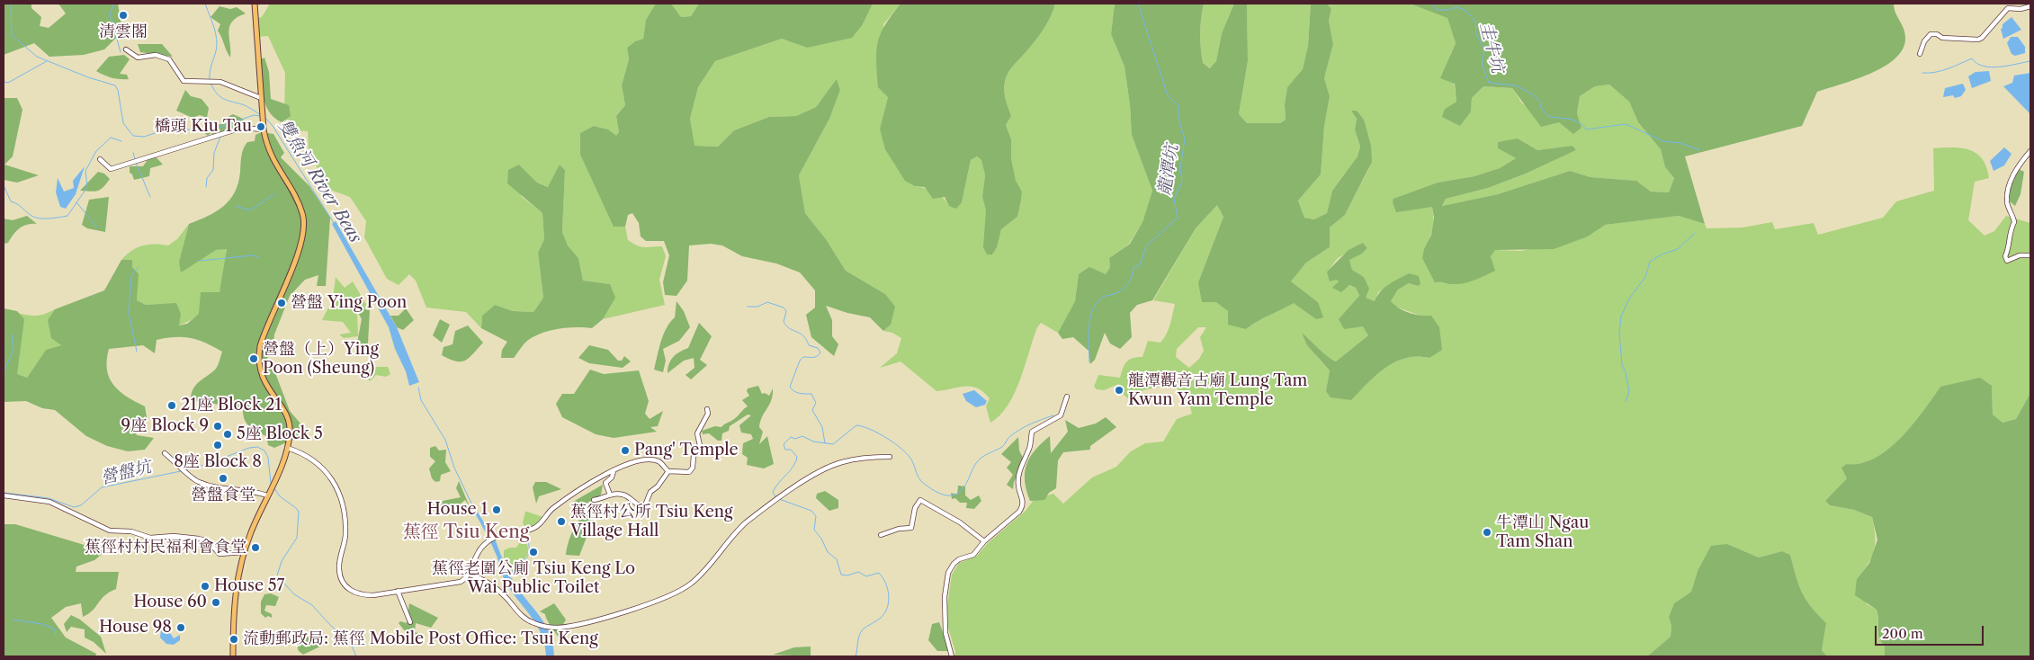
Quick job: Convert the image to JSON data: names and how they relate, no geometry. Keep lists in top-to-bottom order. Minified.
{"districts":["蕉徑 Tsiu Keng"],"water":["圭牛坑","龍潭坑","雙魚河 River Beas","營盤坑"],"places":["清雲閣","橋頭 Kiu Tau","營盤 Ying Poon","營盤（上）Ying Poon (Sheung)","龍潭觀音古廟 Lung Tam Kwun Yam Temple","21座 Block 21","9座 Block 9","5座 Block 5","8座 Block 8","Pang' Temple","營盤食堂","House 1","蕉徑村公所 Tsiu Keng Village Hall","牛潭山 Ngau Tam Shan","蕉徑村村民福利會食堂","蕉徑老圍公廁 Tsiu Keng Lo Wai Public Toilet","House 57","House 60","House 98","流動郵政局: 蕉徑 Mobile Post Office: Tsui Keng"],"scale_bar":"200 m"}
